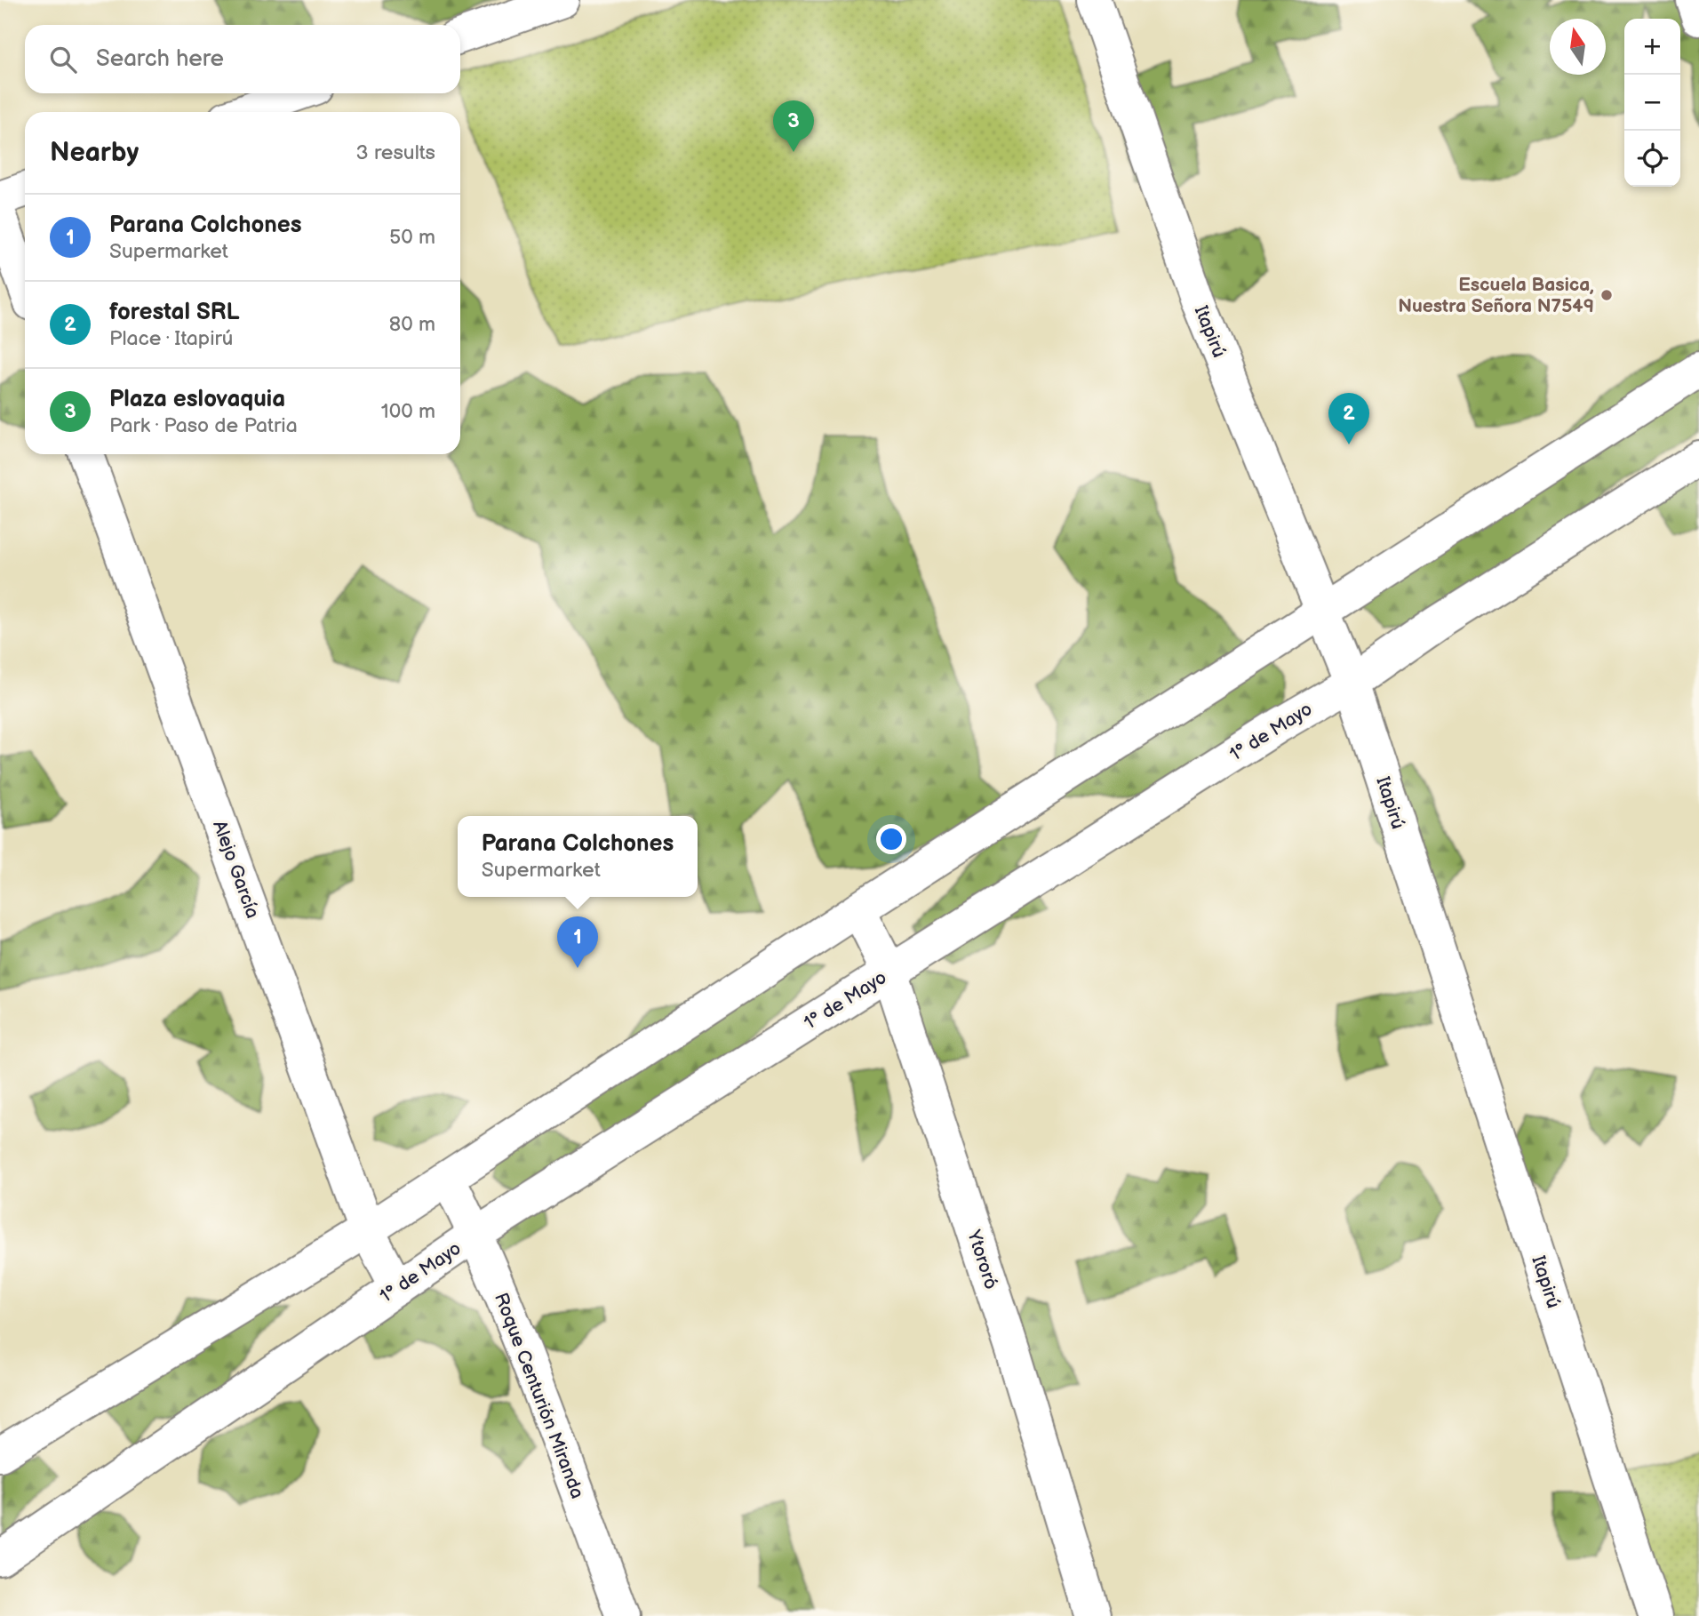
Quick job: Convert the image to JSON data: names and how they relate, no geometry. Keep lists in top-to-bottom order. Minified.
{"streets":{"street":["Itapirú","1° de Mayo","Alejo García","Ytororó","Roque Centurión Miranda"]},"crossings":[["Itapirú","1° de Mayo"],["1° de Mayo","Alejo García"],["1° de Mayo","Ytororó"],["1° de Mayo","Roque Centurión Miranda"]],"places":["Escuela Basica, Nuestra Señora N7549"],"north":"top","page":{"map_buttons":["+","−"],"search":"Search here","pins":["3","2","1"],"heading":["Nearby","3 results"],"list":[{"mark":"1","name":"Parana Colchones","note":"Supermarket","value":"50 m"},{"mark":"2","name":"forestal SRL","note":"Place · Itapirú","value":"80 m"},{"mark":"3","name":"Plaza eslovaquia","note":"Park · Paso de Patria","value":"100 m"}],"popup":["Parana Colchones","Supermarket"]}}
